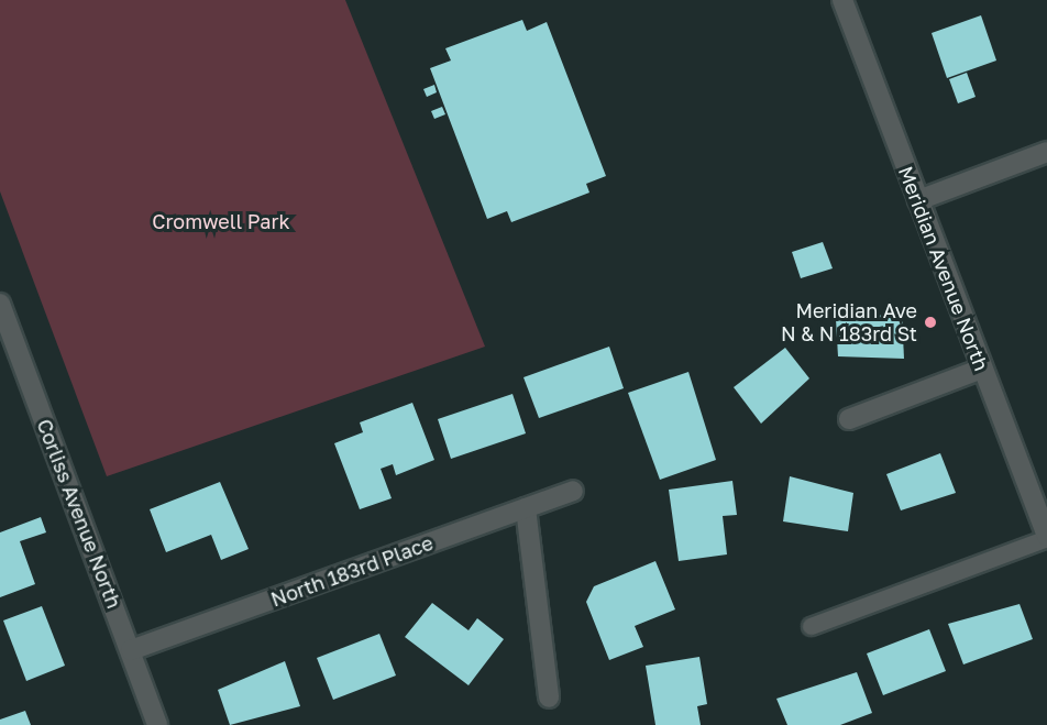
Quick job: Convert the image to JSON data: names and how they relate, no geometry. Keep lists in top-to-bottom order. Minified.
{"streets":{"street":["Meridian Avenue North","Corliss Avenue North","North 183rd Place"]},"crossings":[["Corliss Avenue North","North 183rd Place"]],"parks":["Cromwell Park"],"places":["Meridian Ave N & N 183rd St"]}
